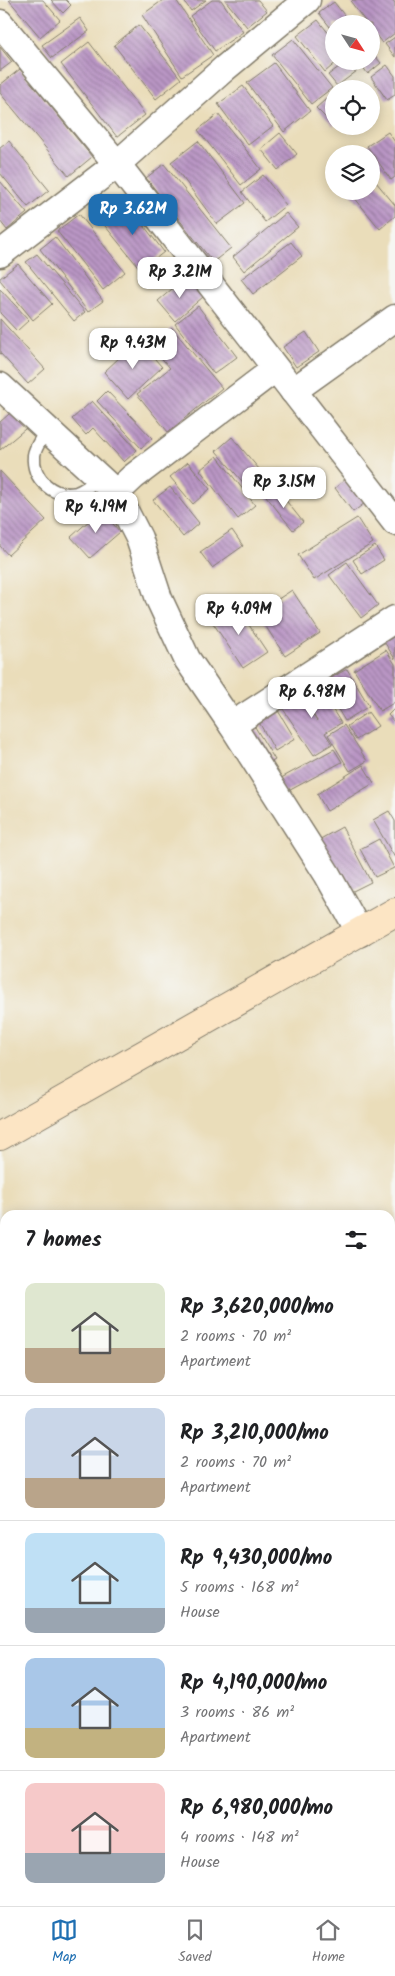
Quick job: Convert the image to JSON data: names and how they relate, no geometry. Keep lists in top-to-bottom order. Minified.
{"north":"bottom right","page":{"price":["Rp 3.62M","Rp 3.21M","Rp 9.43M","Rp 3.15M","Rp 4.19M","Rp 4.09M","Rp 6.98M"],"heading":"7 homes","list":[{"name":"Rp 3,620,000/mo","note":"2 rooms · 70 m² · Apartment"},{"name":"Rp 3,210,000/mo","note":"2 rooms · 70 m² · Apartment"},{"name":"Rp 9,430,000/mo","note":"5 rooms · 168 m² · House"},{"name":"Rp 4,190,000/mo","note":"3 rooms · 86 m² · Apartment"},{"name":"Rp 6,980,000/mo","note":"4 rooms · 148 m² · House"}],"tabs":["Map","Saved","Home"]}}
